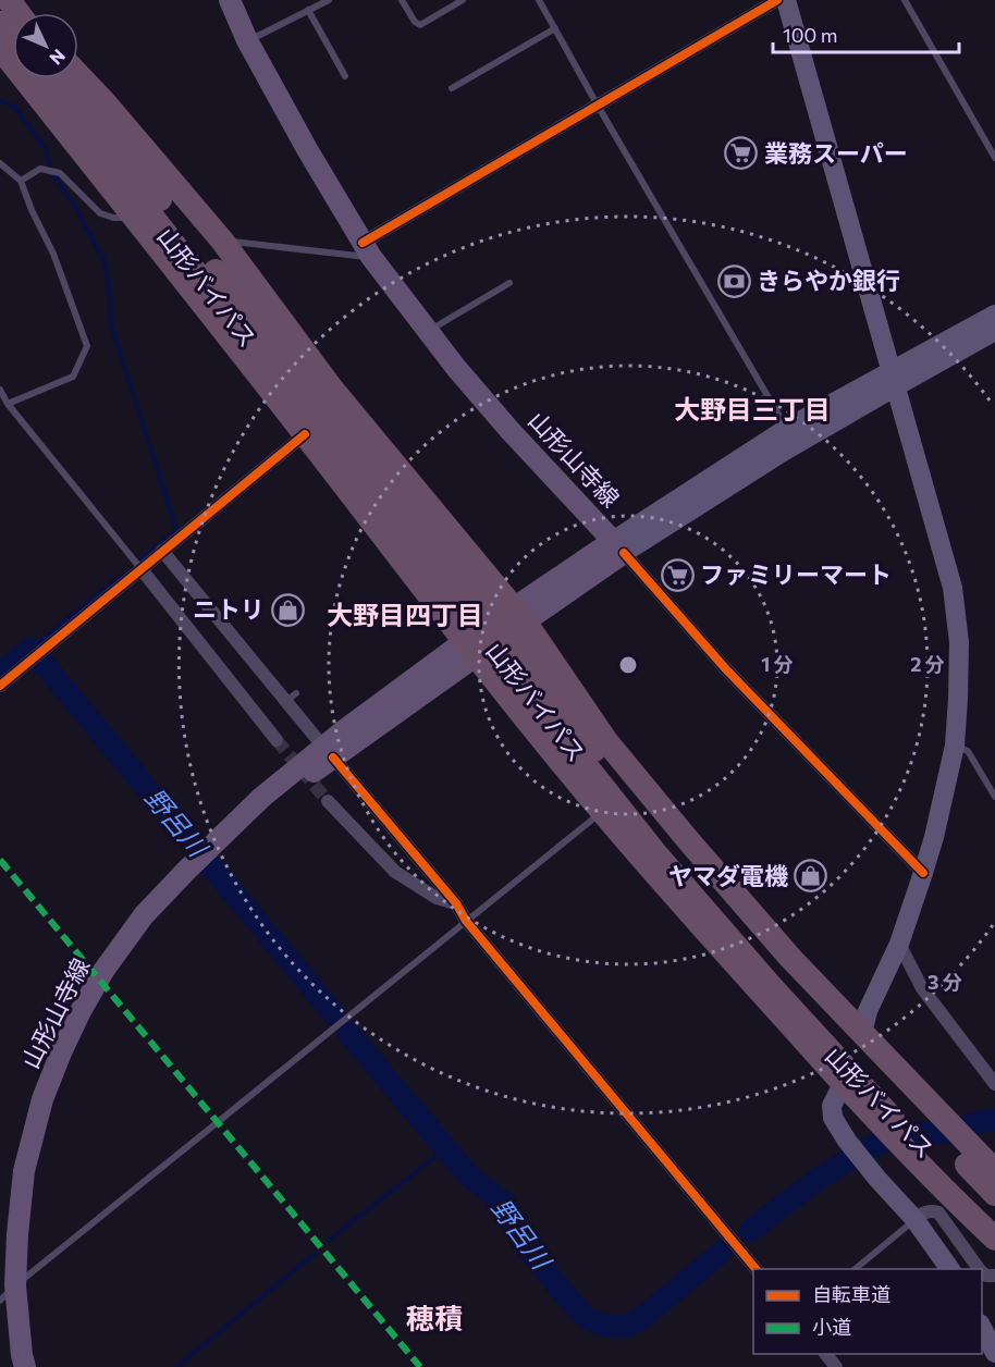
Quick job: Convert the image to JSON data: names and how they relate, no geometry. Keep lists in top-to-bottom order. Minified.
{"streets":{"highway":["山形バイパス"],"main road":["山形山寺線"]},"districts":["大野目三丁目","大野目四丁目","穂積"],"water":["野呂川"],"places":{"supermarket":["業務スーパー","ファミリーマート"],"bank":["きらやか銀行"],"shop":["ニトリ","ヤマダ電機"]},"legend":["自転車道","小道"],"scale_bar":"100 m","north":"bottom right","rings":["1 分","2 分","3 分"]}
